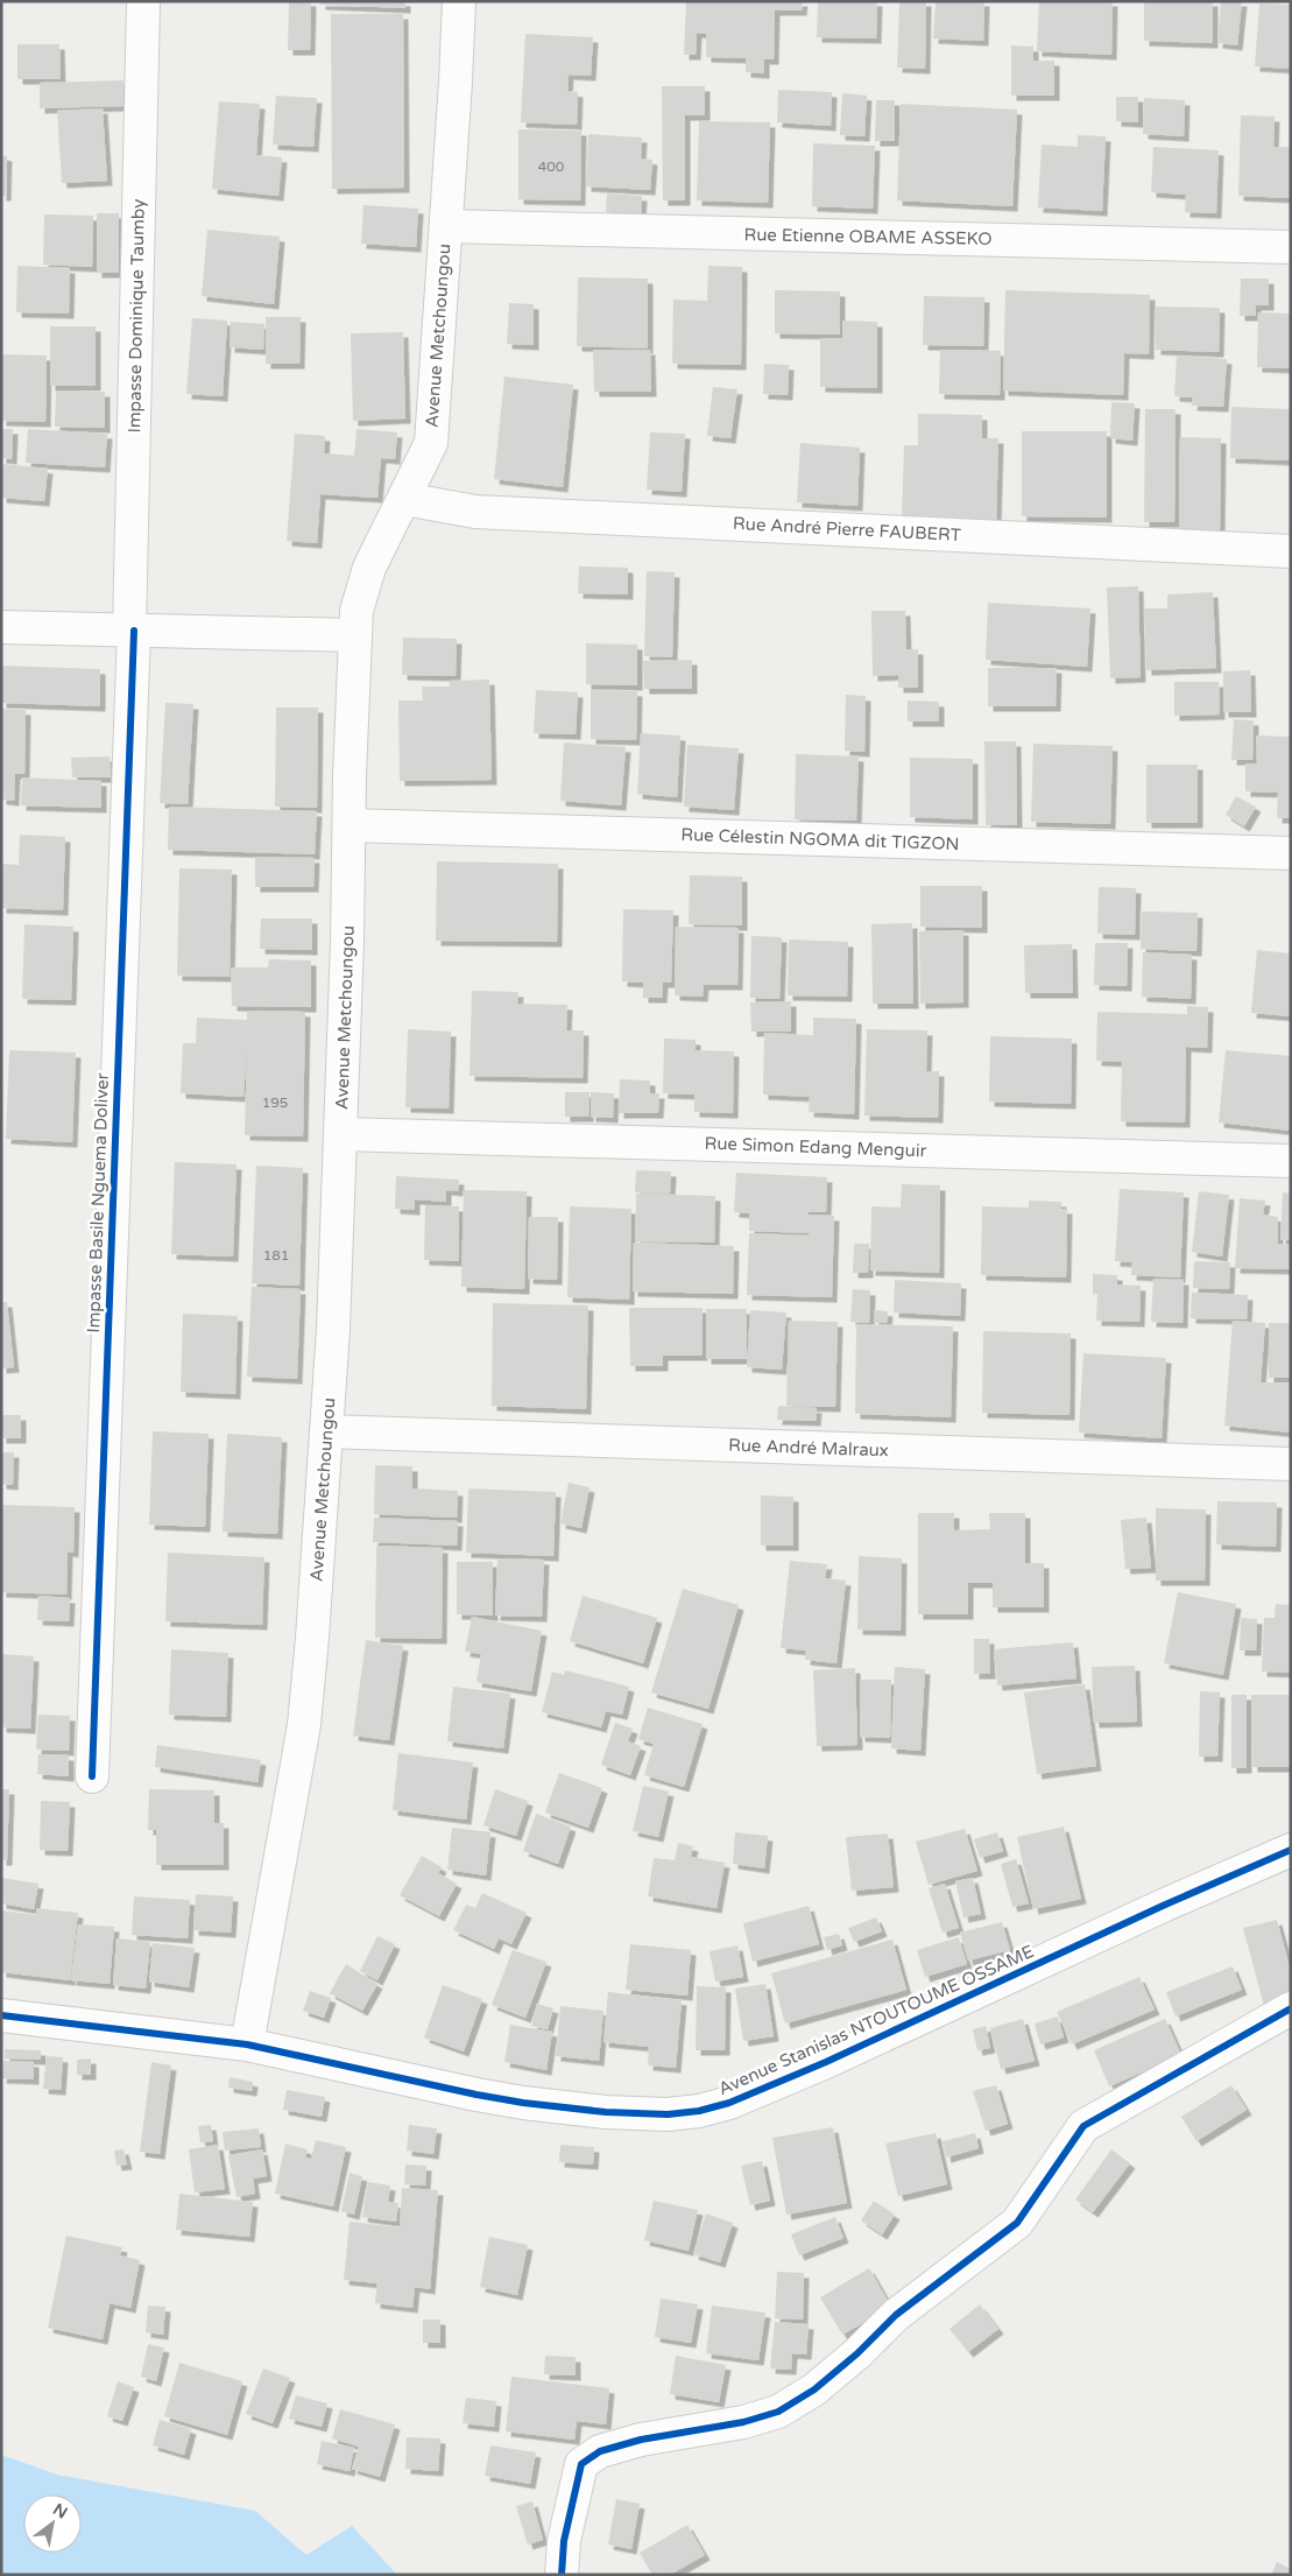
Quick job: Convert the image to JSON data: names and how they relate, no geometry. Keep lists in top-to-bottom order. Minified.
{"streets":{"street":["Rue Etienne OBAME ASSEKO","Impasse Dominique Taumby","Avenue Metchoungou","Rue André Pierre FAUBERT","Rue Célestin NGOMA dit TIGZON","Rue Simon Edang Menguir","Impasse Basile Nguema Doliver","Rue André Malraux","Avenue Stanislas NTOUTOUME OSSAME"]},"crossings":[["Rue Etienne OBAME ASSEKO","Avenue Metchoungou"],["Impasse Dominique Taumby","Impasse Basile Nguema Doliver"],["Avenue Metchoungou","Rue André Pierre FAUBERT"],["Avenue Metchoungou","Rue Célestin NGOMA dit TIGZON"],["Avenue Metchoungou","Rue Simon Edang Menguir"],["Avenue Metchoungou","Rue André Malraux"],["Avenue Metchoungou","Avenue Stanislas NTOUTOUME OSSAME"]],"house_numbers":["400","195","181"],"north":"top right"}
